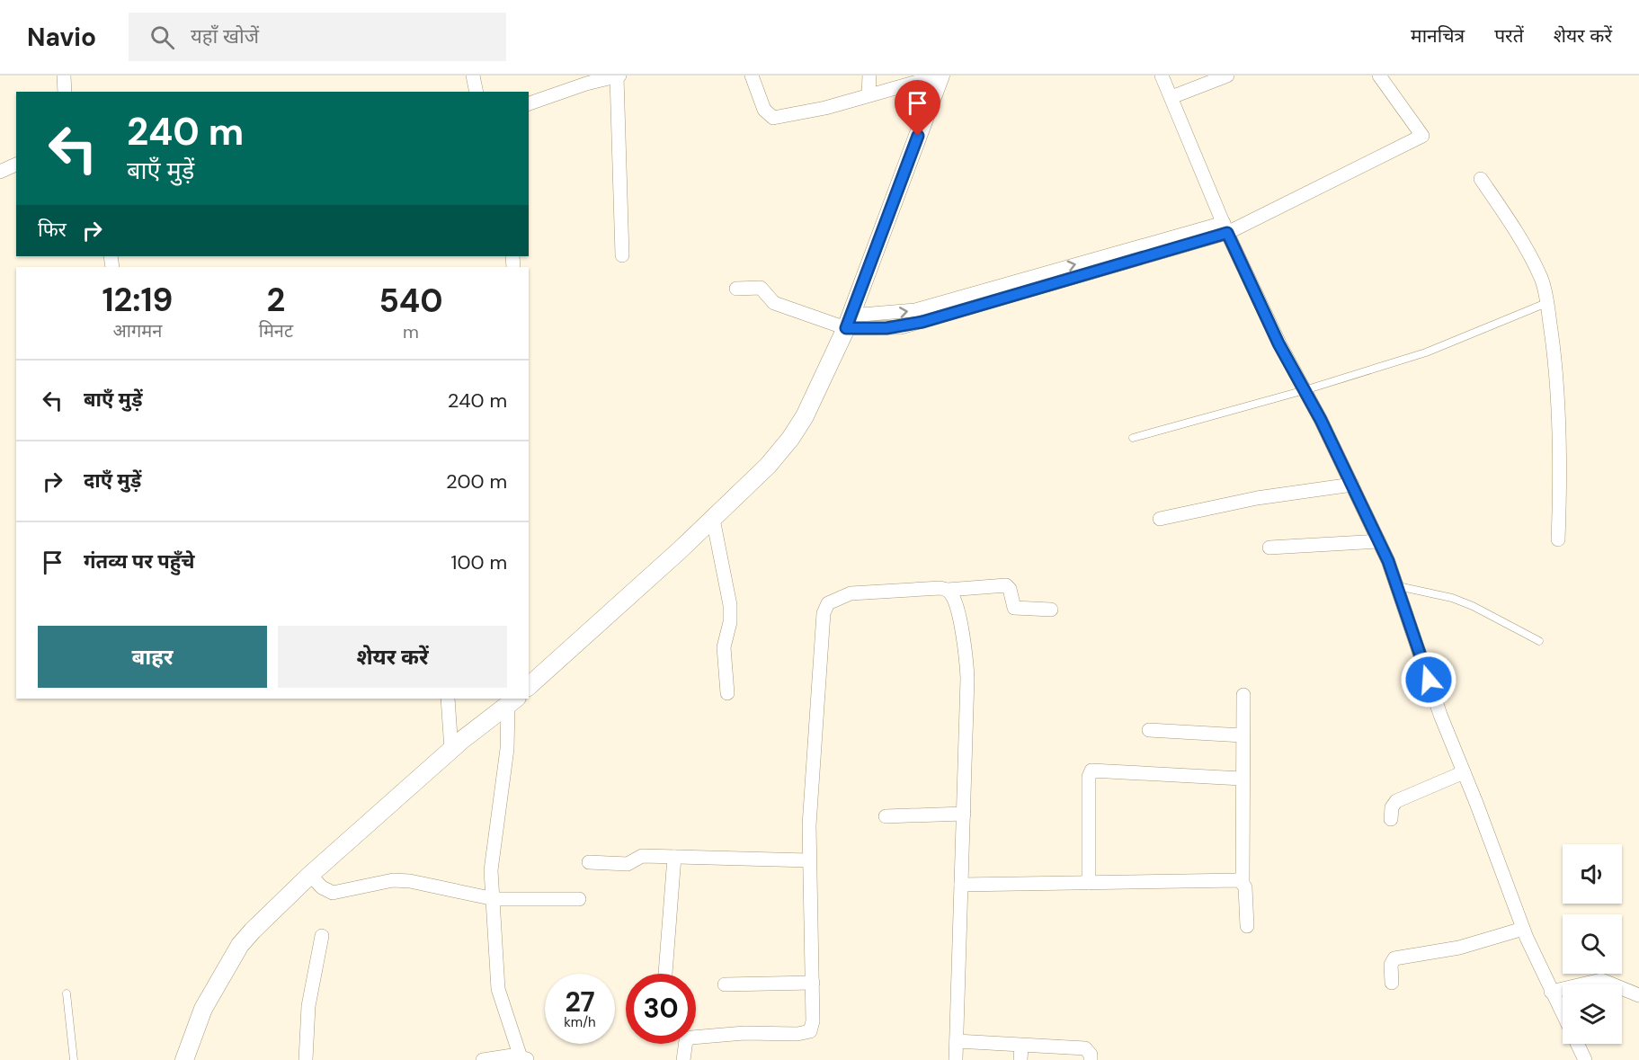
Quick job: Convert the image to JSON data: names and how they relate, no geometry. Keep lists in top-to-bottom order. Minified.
{"page":{"header":"Navio","search":"यहाँ खोजें","nav":["मानचित्र","परतें","शेयर करें"],"turn":["240 m","बाएँ मुड़ें"],"then":"फिर","eta":["12:19","आगमन","2","मिनट","540","m"],"list":[{"name":"बाएँ मुड़ें","value":"240 m"},{"name":"दाएँ मुड़ें","value":"200 m"},{"name":"गंतव्य पर पहुँचे","value":"100 m"}],"buttons":["बाहर","शेयर करें"],"speed":"27 km/h","limit":"30"}}
